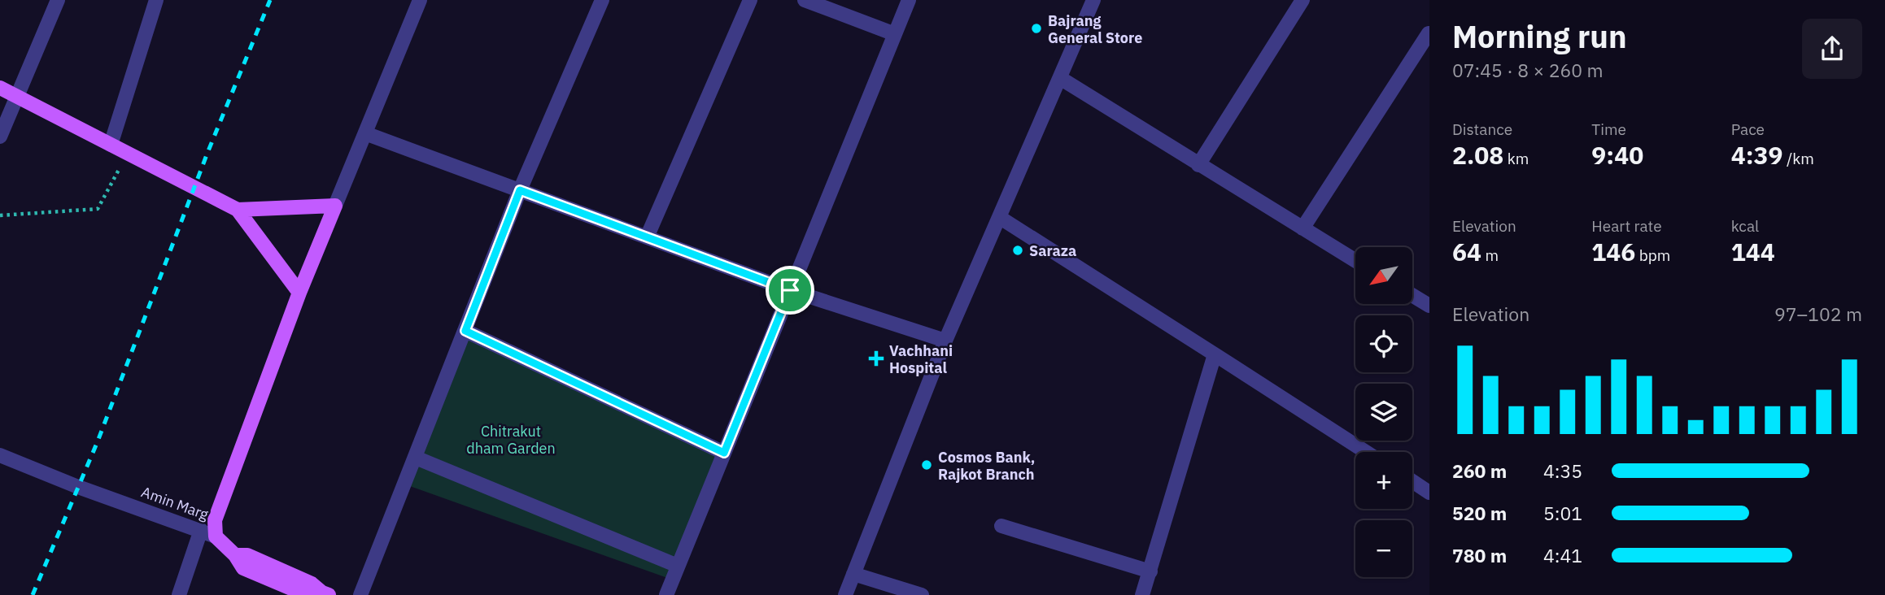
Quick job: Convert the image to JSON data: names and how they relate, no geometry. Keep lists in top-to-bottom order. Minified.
{"streets":{"main road":["Amin Marg"]},"parks":["Chitrakut dham Garden"],"places":{"other":["Bajrang General Store","Saraza","Cosmos Bank, Rajkot Branch"],"health":["Vachhani Hospital"]},"north":"bottom left","page":{"heading":["Morning run","07:45 · 8 × 260 m"],"stats":[["Distance","2.08 km"],["Time","9:40"],["Pace","4:39 /km"],["Elevation","64 m"],["Heart rate","146 bpm"],["kcal","144"]],"map_buttons":["+","−"],"chart":["Elevation","97–102 m"],"list":[{"name":"260 m","note":"4:35"},{"name":"520 m","note":"5:01"},{"name":"780 m","note":"4:41"}]}}
